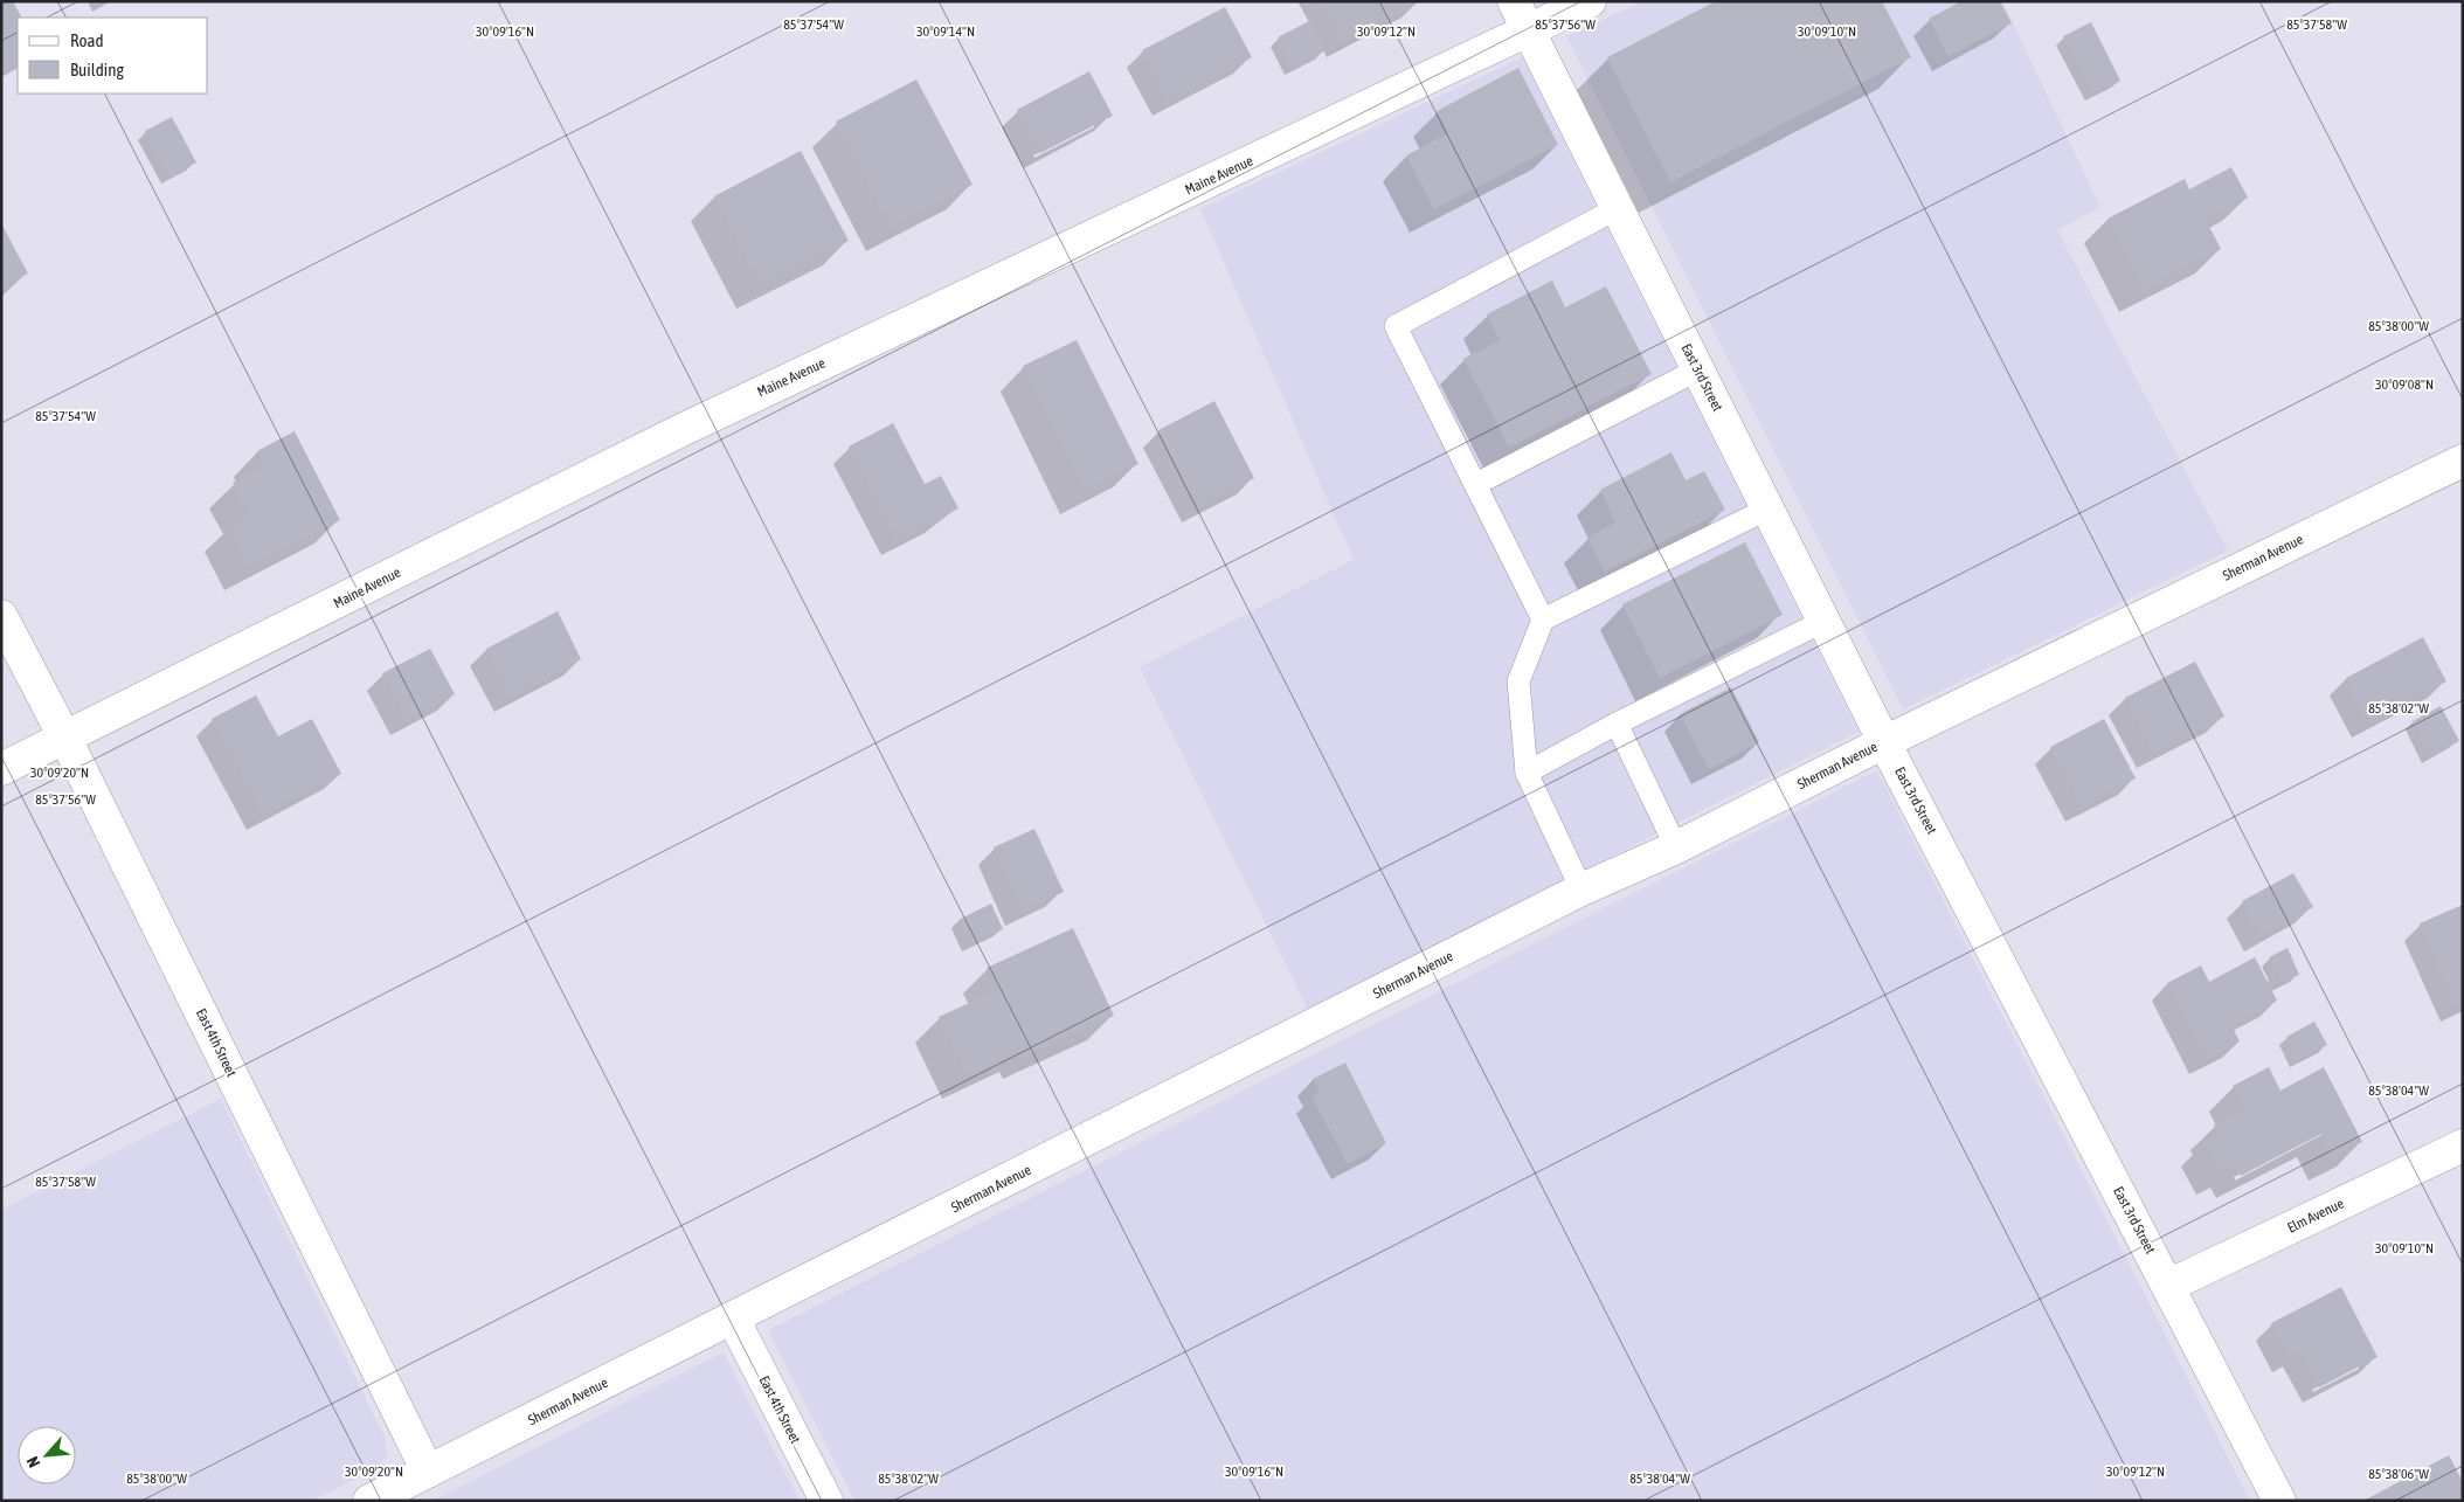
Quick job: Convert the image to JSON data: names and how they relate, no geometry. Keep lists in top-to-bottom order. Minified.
{"streets":{"street":["Maine Avenue","East 3rd Street","Sherman Avenue","East 4th Street","Elm Avenue"]},"crossings":[["Maine Avenue","East 3rd Street"],["Maine Avenue","East 4th Street"],["East 3rd Street","Sherman Avenue"],["East 3rd Street","Elm Avenue"],["Sherman Avenue","East 4th Street"]],"legend":["Road","Building"],"north":"bottom left","coordinates":["85°37'54\"W","85°37'56\"W","85°37'58\"W","30°09'16\"N","30°09'14\"N","30°09'12\"N","30°09'10\"N","85°38'00\"W","30°09'08\"N","85°38'02\"W","30°09'20\"N","85°38'04\"W","85°38'06\"W"]}
